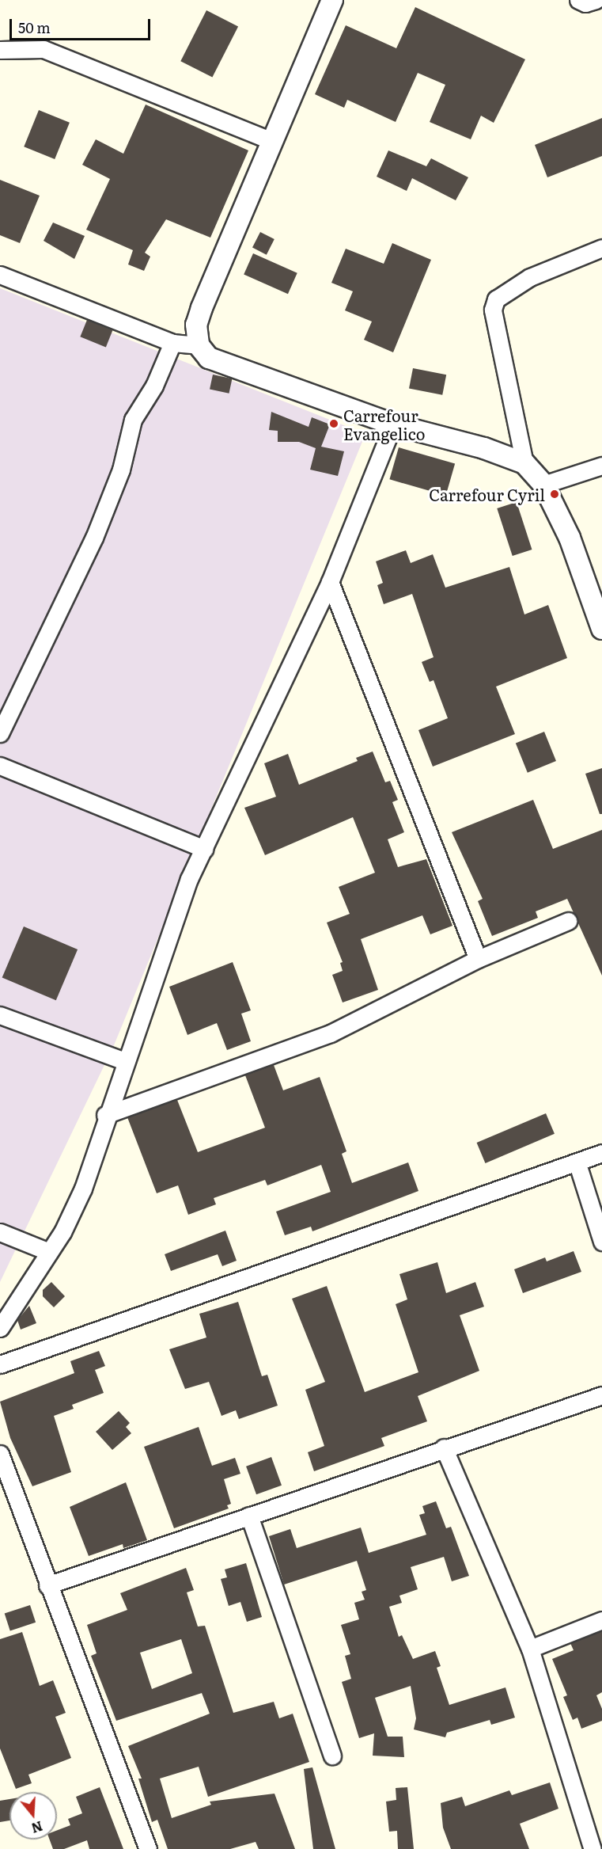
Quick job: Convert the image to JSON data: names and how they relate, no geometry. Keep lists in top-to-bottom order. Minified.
{"places":["Carrefour Evangelico","Carrefour Cyril"],"scale_bar":"50 m","north":"bottom"}
